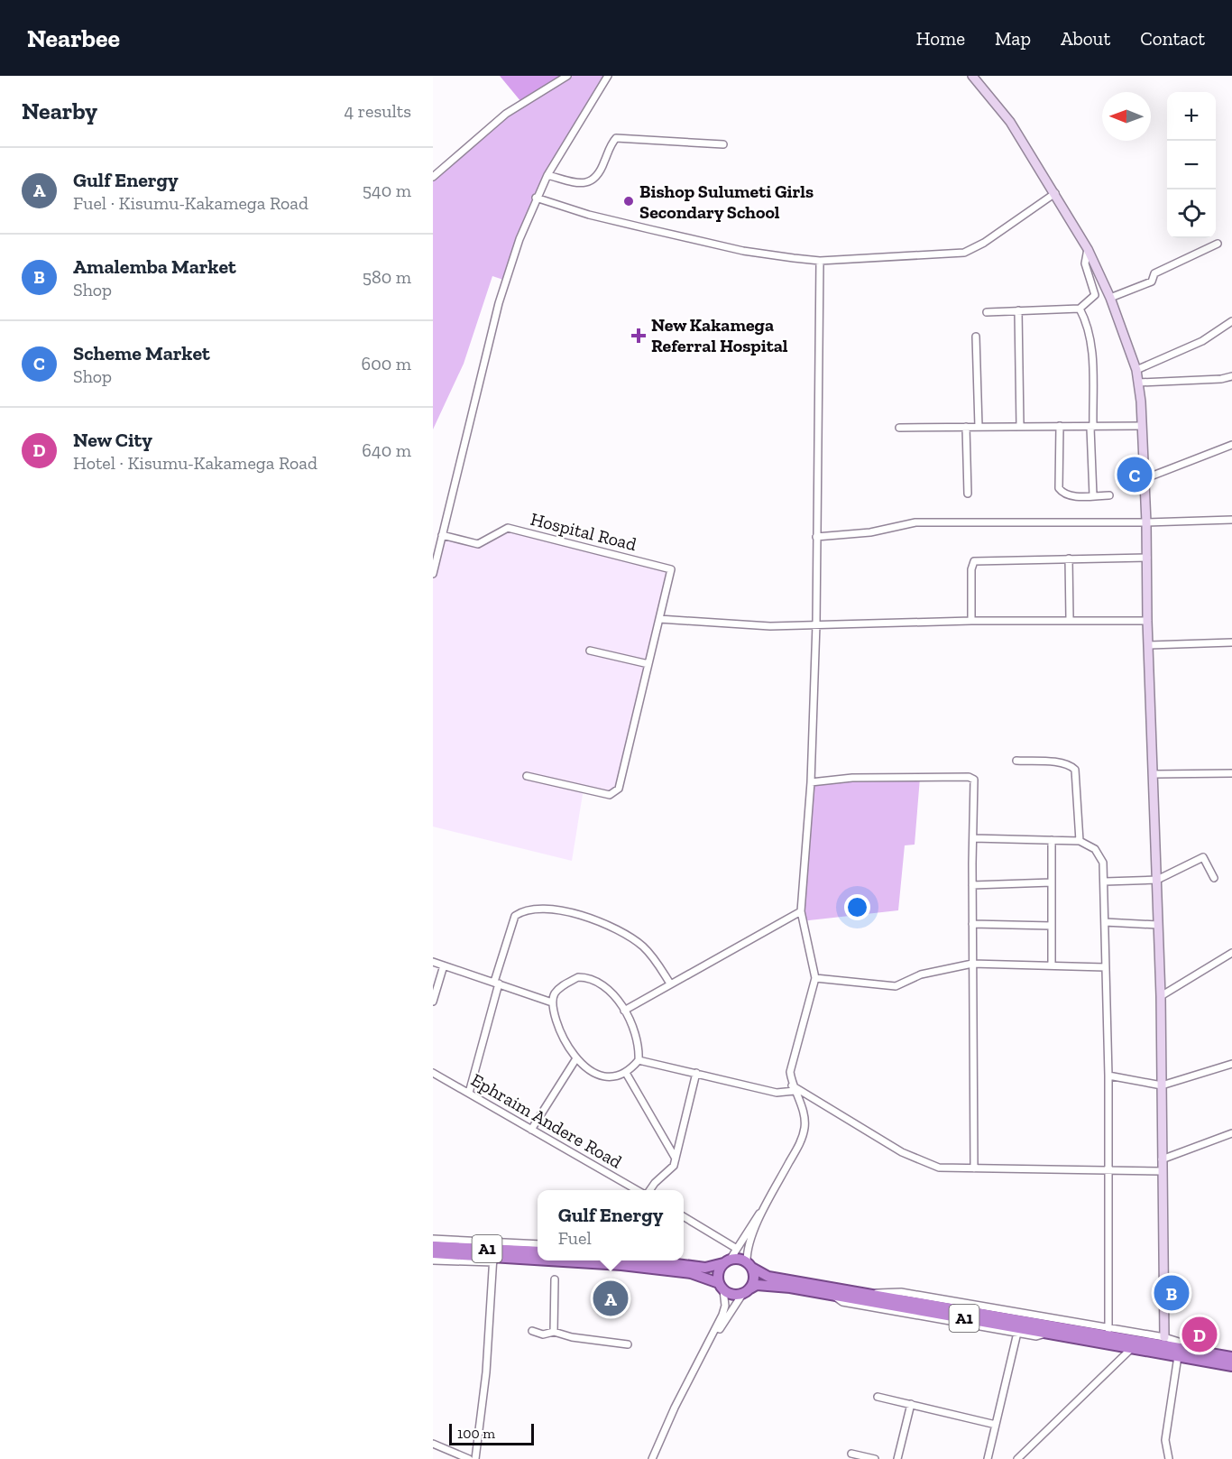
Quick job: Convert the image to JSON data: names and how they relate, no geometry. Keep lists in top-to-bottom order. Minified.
{"streets":{"highway":["A1"],"street":["Hospital Road","Ephraim Andere Road"]},"places":{"other":["Bishop Sulumeti Girls Secondary School"],"health":["New Kakamega Referral Hospital"]},"scale_bar":"100 m","north":"left","page":{"header":"Nearbee","nav":["Home","Map","About","Contact"],"heading":["Nearby","4 results"],"map_buttons":["+","−"],"list":[{"mark":"A","name":"Gulf Energy","note":"Fuel · Kisumu-Kakamega Road","value":"540 m"},{"mark":"B","name":"Amalemba Market","note":"Shop","value":"580 m"},{"mark":"C","name":"Scheme Market","note":"Shop","value":"600 m"},{"mark":"D","name":"New City","note":"Hotel · Kisumu-Kakamega Road","value":"640 m"}],"pins":["C","B","A","D"],"popup":["Gulf Energy","Fuel"],"scale":"100 m"}}
